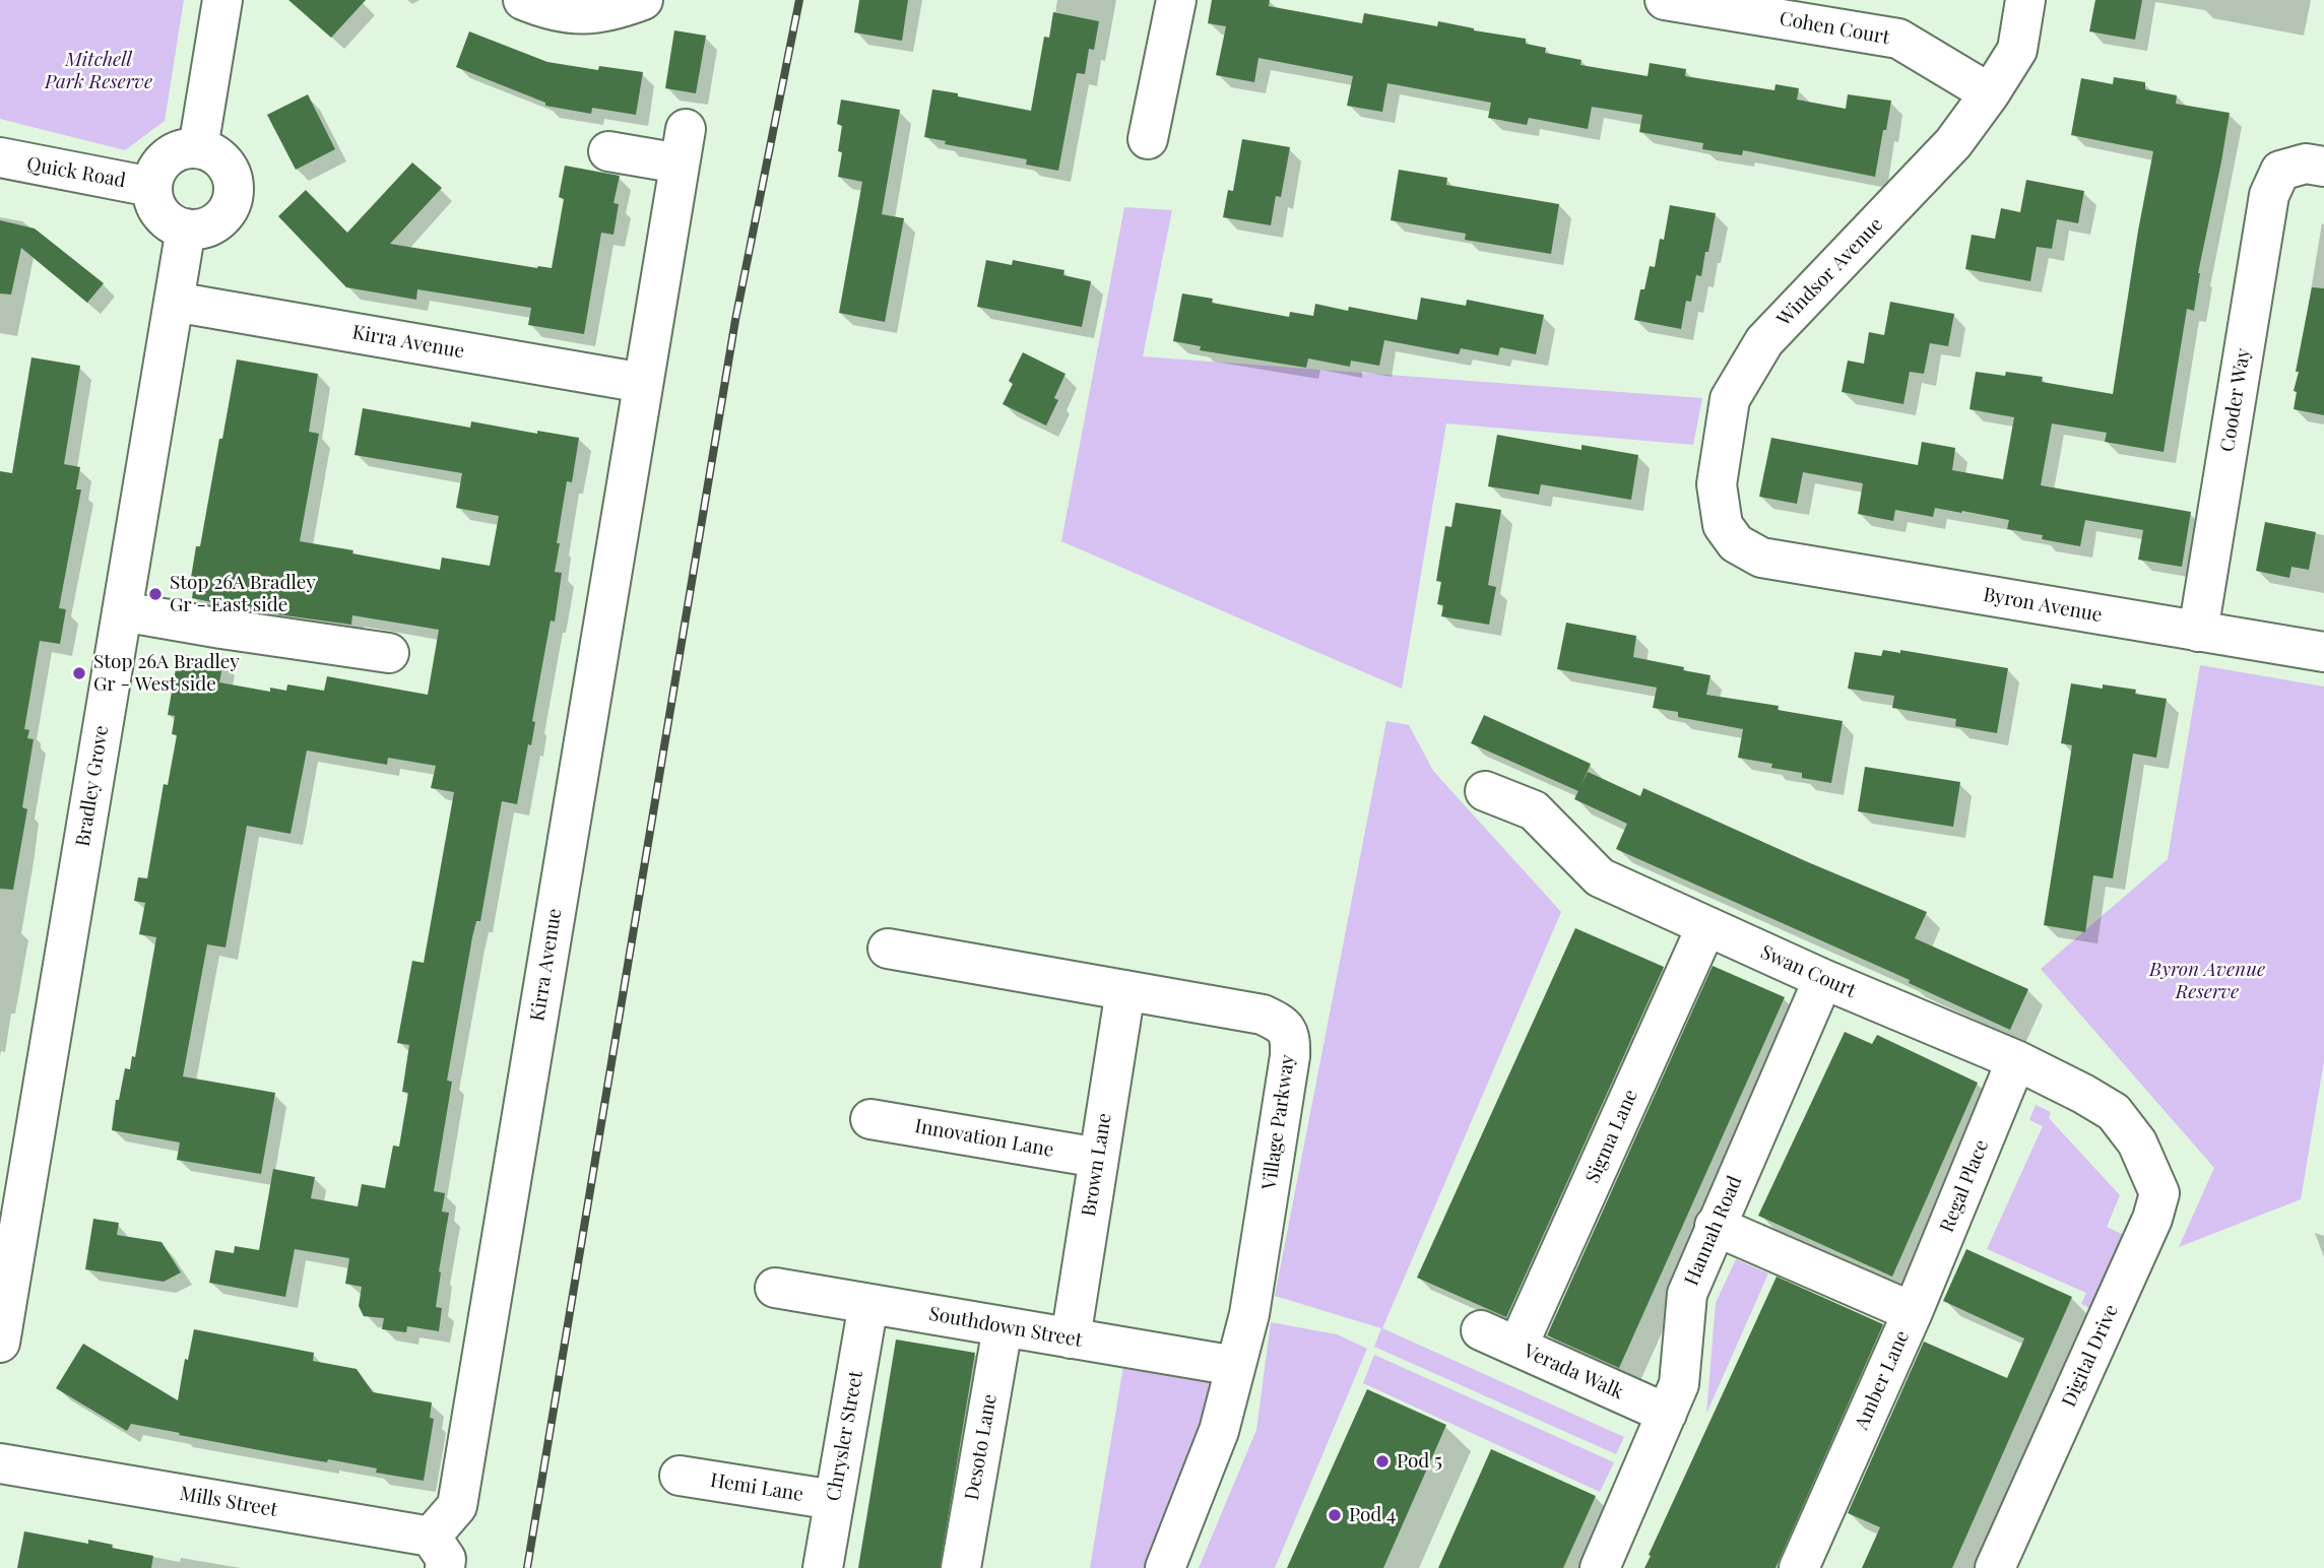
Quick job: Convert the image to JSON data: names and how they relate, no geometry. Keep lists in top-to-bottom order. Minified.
{"streets":{"street":["Cohen Court","Quick Road","Windsor Avenue","Kirra Avenue","Cooder Way","Byron Avenue","Bradley Grove","Swan Court","Village Parkway","Sigma Lane","Innovation Lane","Brown Lane","Regal Place","Hannah Road","Southdown Street","Digital Drive","Verada Walk","Amber Lane","Chrysler Street","Desoto Lane","Hemi Lane","Mills Street"]},"crossings":[["Cohen Court","Windsor Avenue"],["Quick Road","Bradley Grove"],["Windsor Avenue","Byron Avenue"],["Kirra Avenue","Bradley Grove"],["Kirra Avenue","Mills Street"],["Cooder Way","Byron Avenue"],["Swan Court","Sigma Lane"],["Swan Court","Regal Place"],["Swan Court","Hannah Road"],["Swan Court","Digital Drive"],["Village Parkway","Brown Lane"],["Village Parkway","Southdown Street"],["Sigma Lane","Verada Walk"],["Innovation Lane","Brown Lane"],["Brown Lane","Southdown Street"],["Regal Place","Amber Lane"],["Hannah Road","Verada Walk"],["Hannah Road","Amber Lane"],["Southdown Street","Chrysler Street"],["Southdown Street","Desoto Lane"],["Chrysler Street","Hemi Lane"]],"parks":["Mitchell Park Reserve","Byron Avenue Reserve"],"places":["Stop 26A Bradley Gr - East side","Stop 26A Bradley Gr - West side","Pod 5","Pod 4"]}
